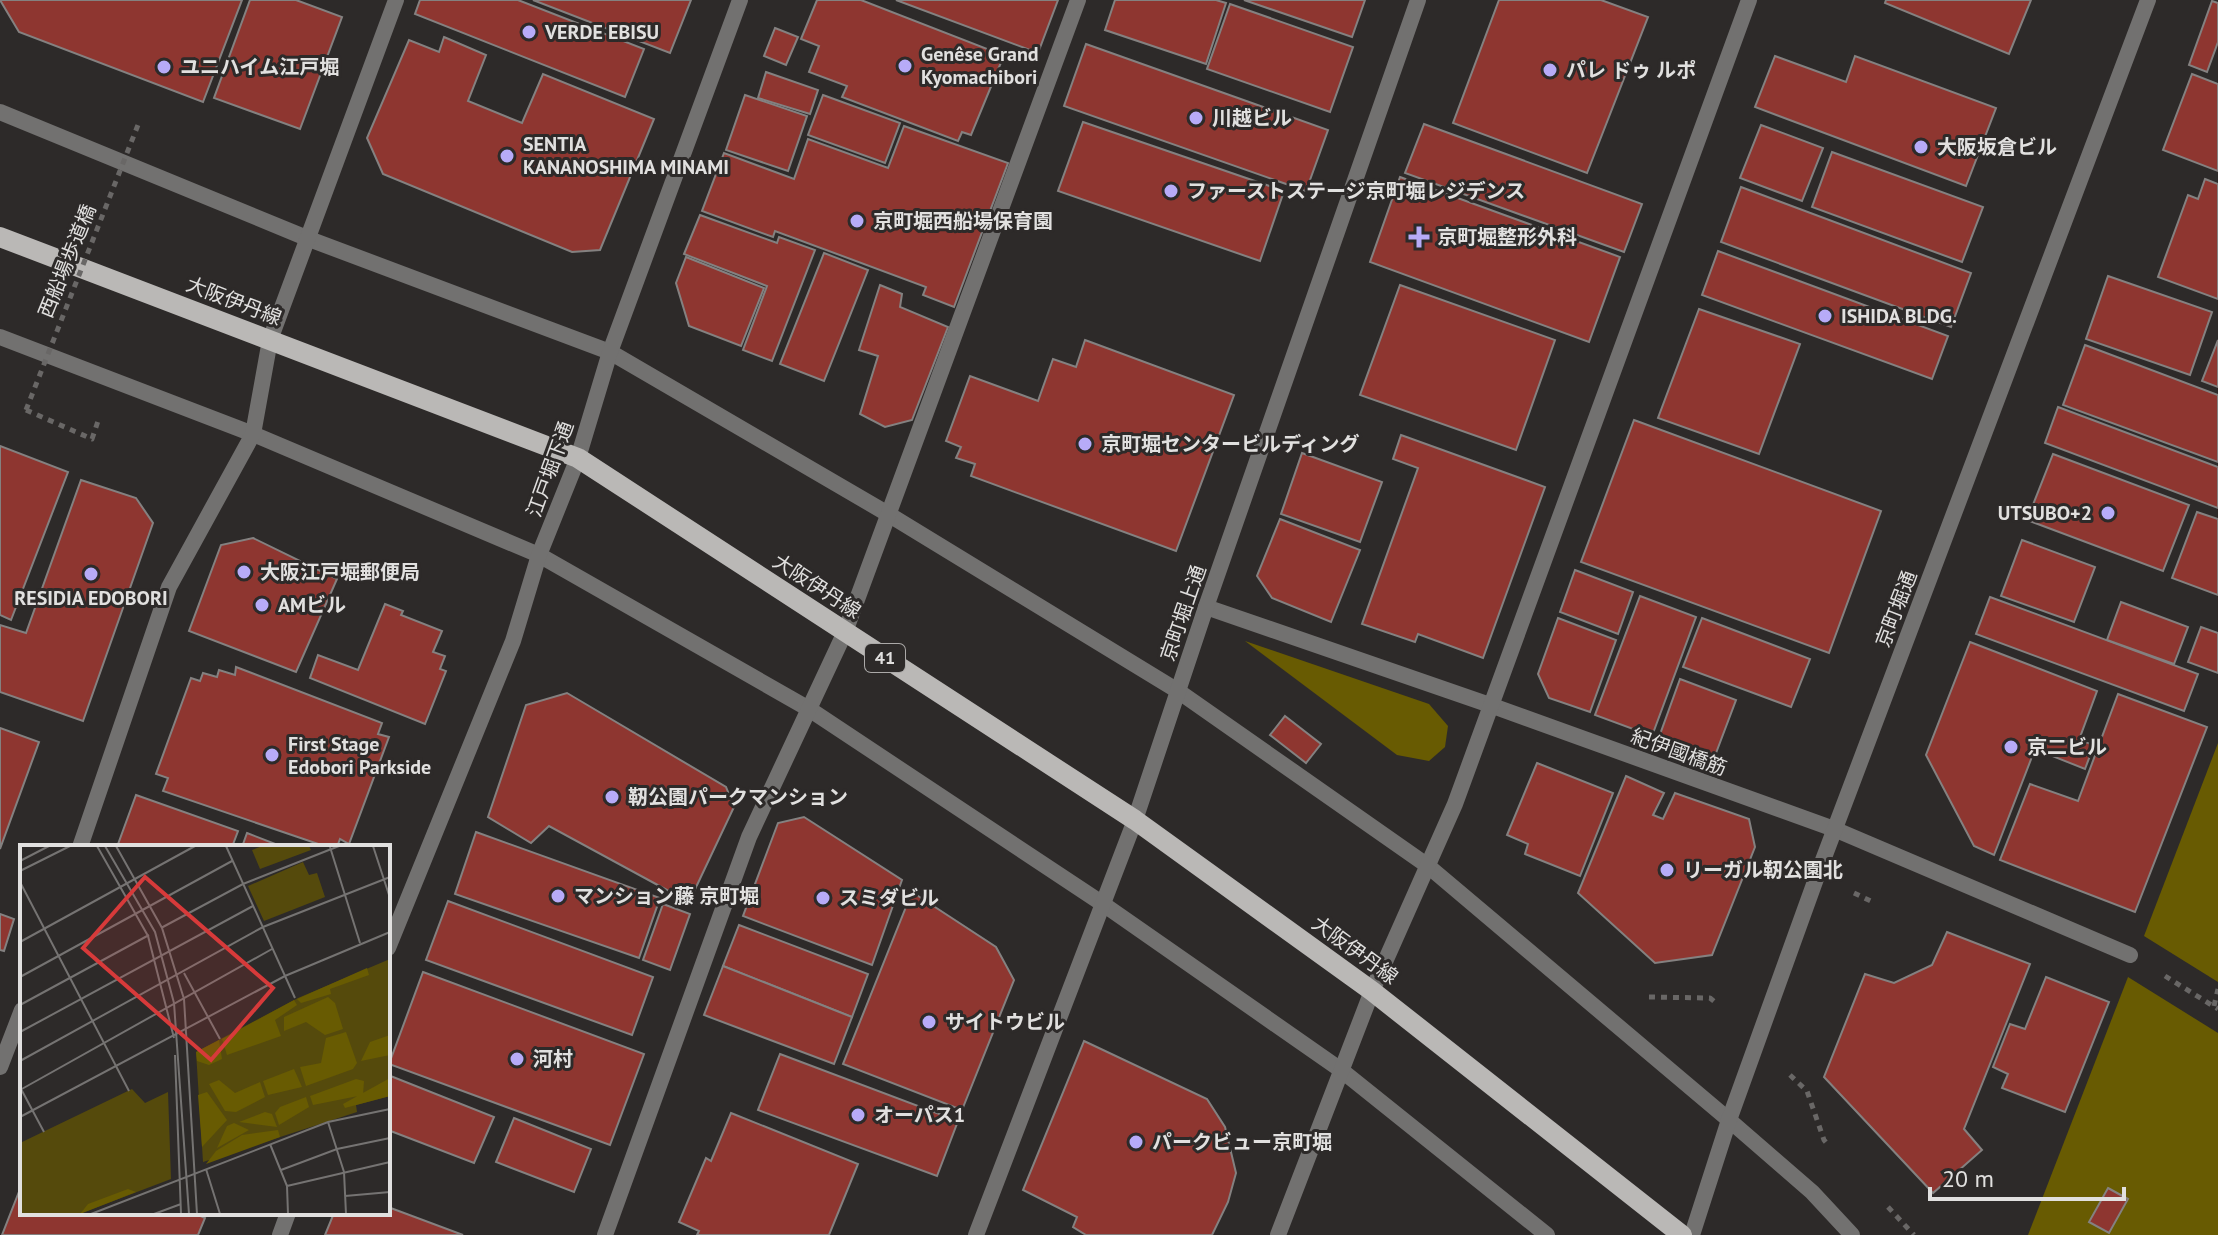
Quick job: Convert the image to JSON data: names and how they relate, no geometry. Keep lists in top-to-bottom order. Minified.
{"streets":{"main road":["大阪伊丹線","41"],"street":["江戸堀下通","京町堀通","京町堀上通","紀伊國橋筋"],"path":["西船場歩道橋"]},"crossings":[["大阪伊丹線","江戸堀下通"],["大阪伊丹線","京町堀上通"],["京町堀通","紀伊國橋筋"],["京町堀上通","紀伊國橋筋"]],"places":{"other":["VERDE EBISU","Genêse Grand Kyomachibori","ユニハイム江戸堀","パレ ドゥ ルポ","川越ビル","大阪坂倉ビル","SENTIA KANANOSHIMA MINAMI","ファーストステージ京町堀レジデンス","京町堀西船場保育園","ISHIDA BLDG.","京町堀センタービルディング","UTSUBO+2","大阪江戸堀郵便局","RESIDIA EDOBORI","AMビル","京二ビル","First Stage Edobori Parkside","靭公園パークマンション","リーガル靭公園北","マンション藤 京町堀","スミダビル","サイトウビル","河村","オーパス1","パークビュー京町堀"],"health":["京町堀整形外科"]},"scale_bar":"20 m"}
